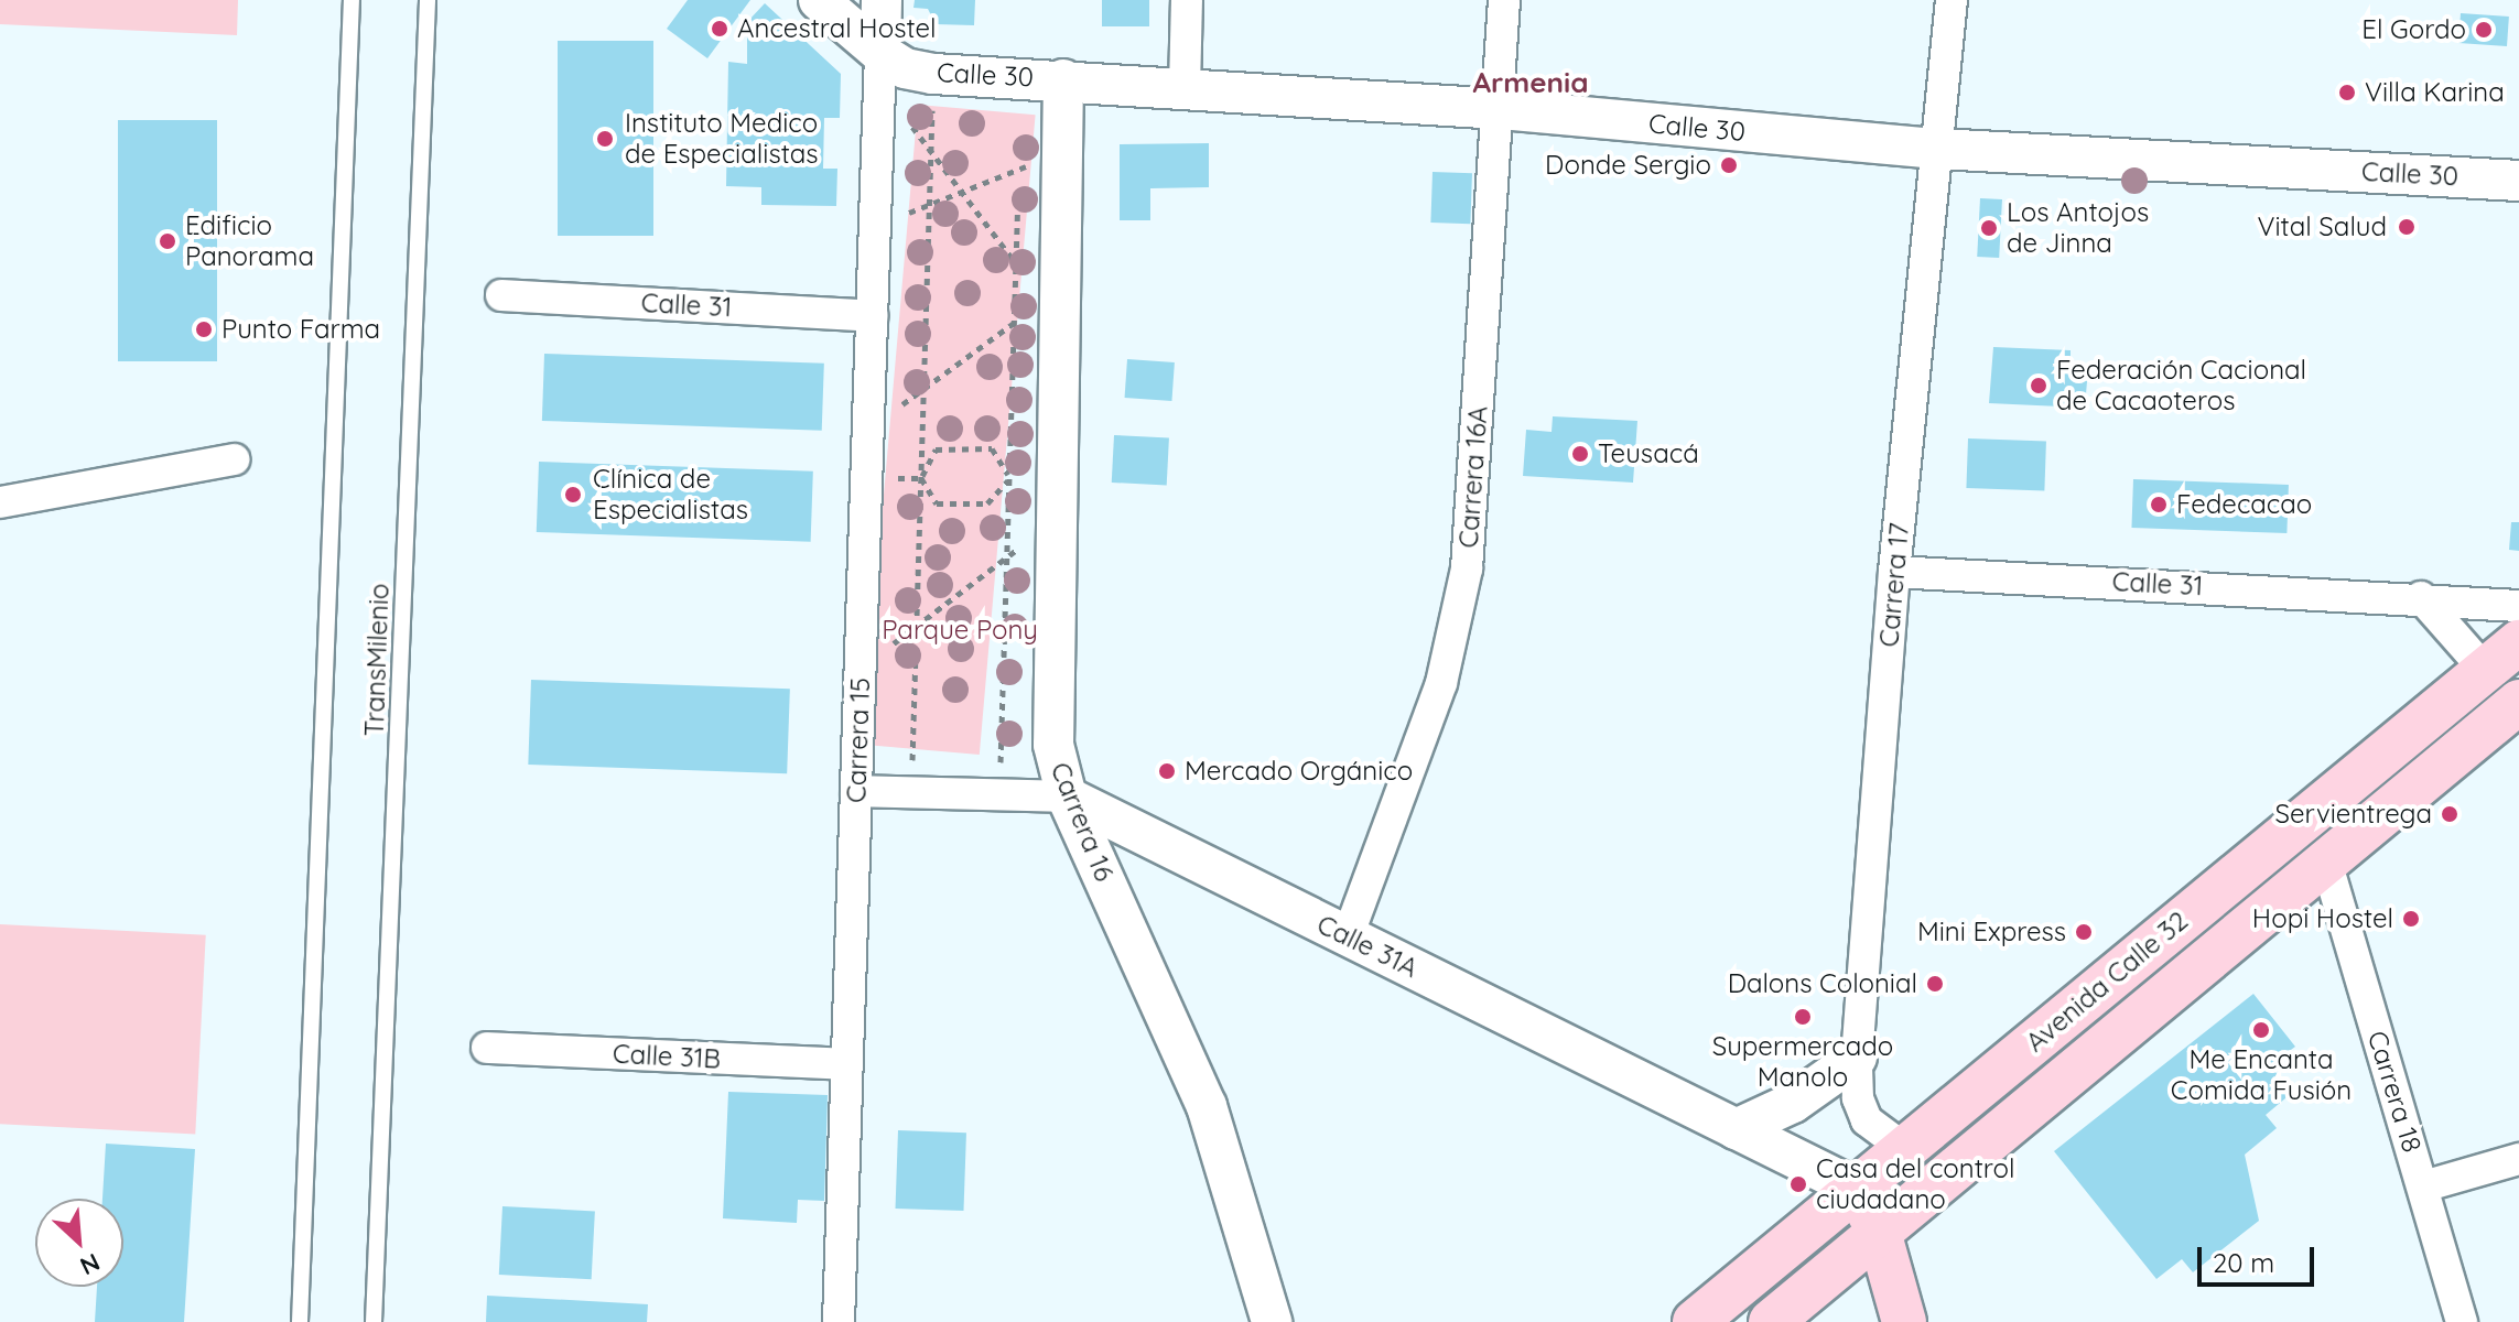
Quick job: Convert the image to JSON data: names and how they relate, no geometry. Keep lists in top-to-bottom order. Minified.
{"streets":{"main road":["Avenida Calle 32"],"street":["Calle 30","Calle 31","Carrera 16A","Carrera 17","Carrera 15","Carrera 16","Calle 31A","Calle 31B","Carrera 18"],"lane":["TransMilenio"]},"crossings":[["Calle 30","Carrera 16A"],["Calle 30","Carrera 17"],["Calle 30","Carrera 15"],["Calle 30","Carrera 16"],["Calle 31","Carrera 17"],["Calle 31","Carrera 15"],["Carrera 16A","Calle 31A"],["Carrera 17","Avenida Calle 32"],["Carrera 15","Calle 31A"],["Carrera 15","Calle 31B"],["Carrera 16","Calle 31A"],["Calle 31A","Avenida Calle 32"],["Avenida Calle 32","Carrera 18"]],"districts":["Armenia"],"parks":["Parque Pony"],"places":["Ancestral Hostel","El Gordo","Villa Karina","Instituto Medico de Especialistas","Donde Sergio","Vital Salud","Los Antojos de Jinna","Edificio Panorama","Punto Farma","Federación Cacional de Cacaoteros","Teusacá","Clínica de Especialistas","Fedecacao","Mercado Orgánico","Servientrega","Hopi Hostel","Mini Express","Dalons Colonial","Supermercado Manolo","Me Encanta Comida Fusión","Casa del control ciudadano"],"scale_bar":"20 m","north":"bottom right"}
